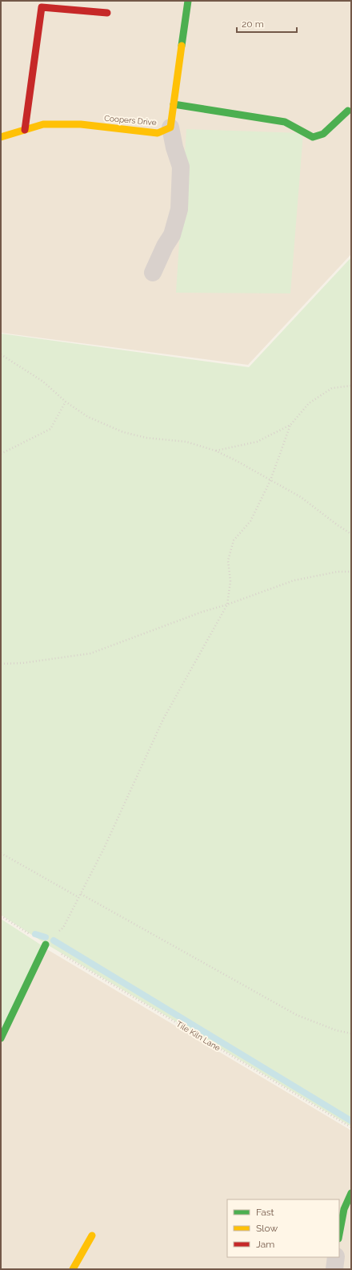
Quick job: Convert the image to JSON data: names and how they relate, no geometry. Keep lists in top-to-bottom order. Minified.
{"streets":{"street":["Coopers Drive"],"path":["Tile Kiln Lane"]},"legend":["Fast","Slow","Jam"],"scale_bar":"20 m"}
